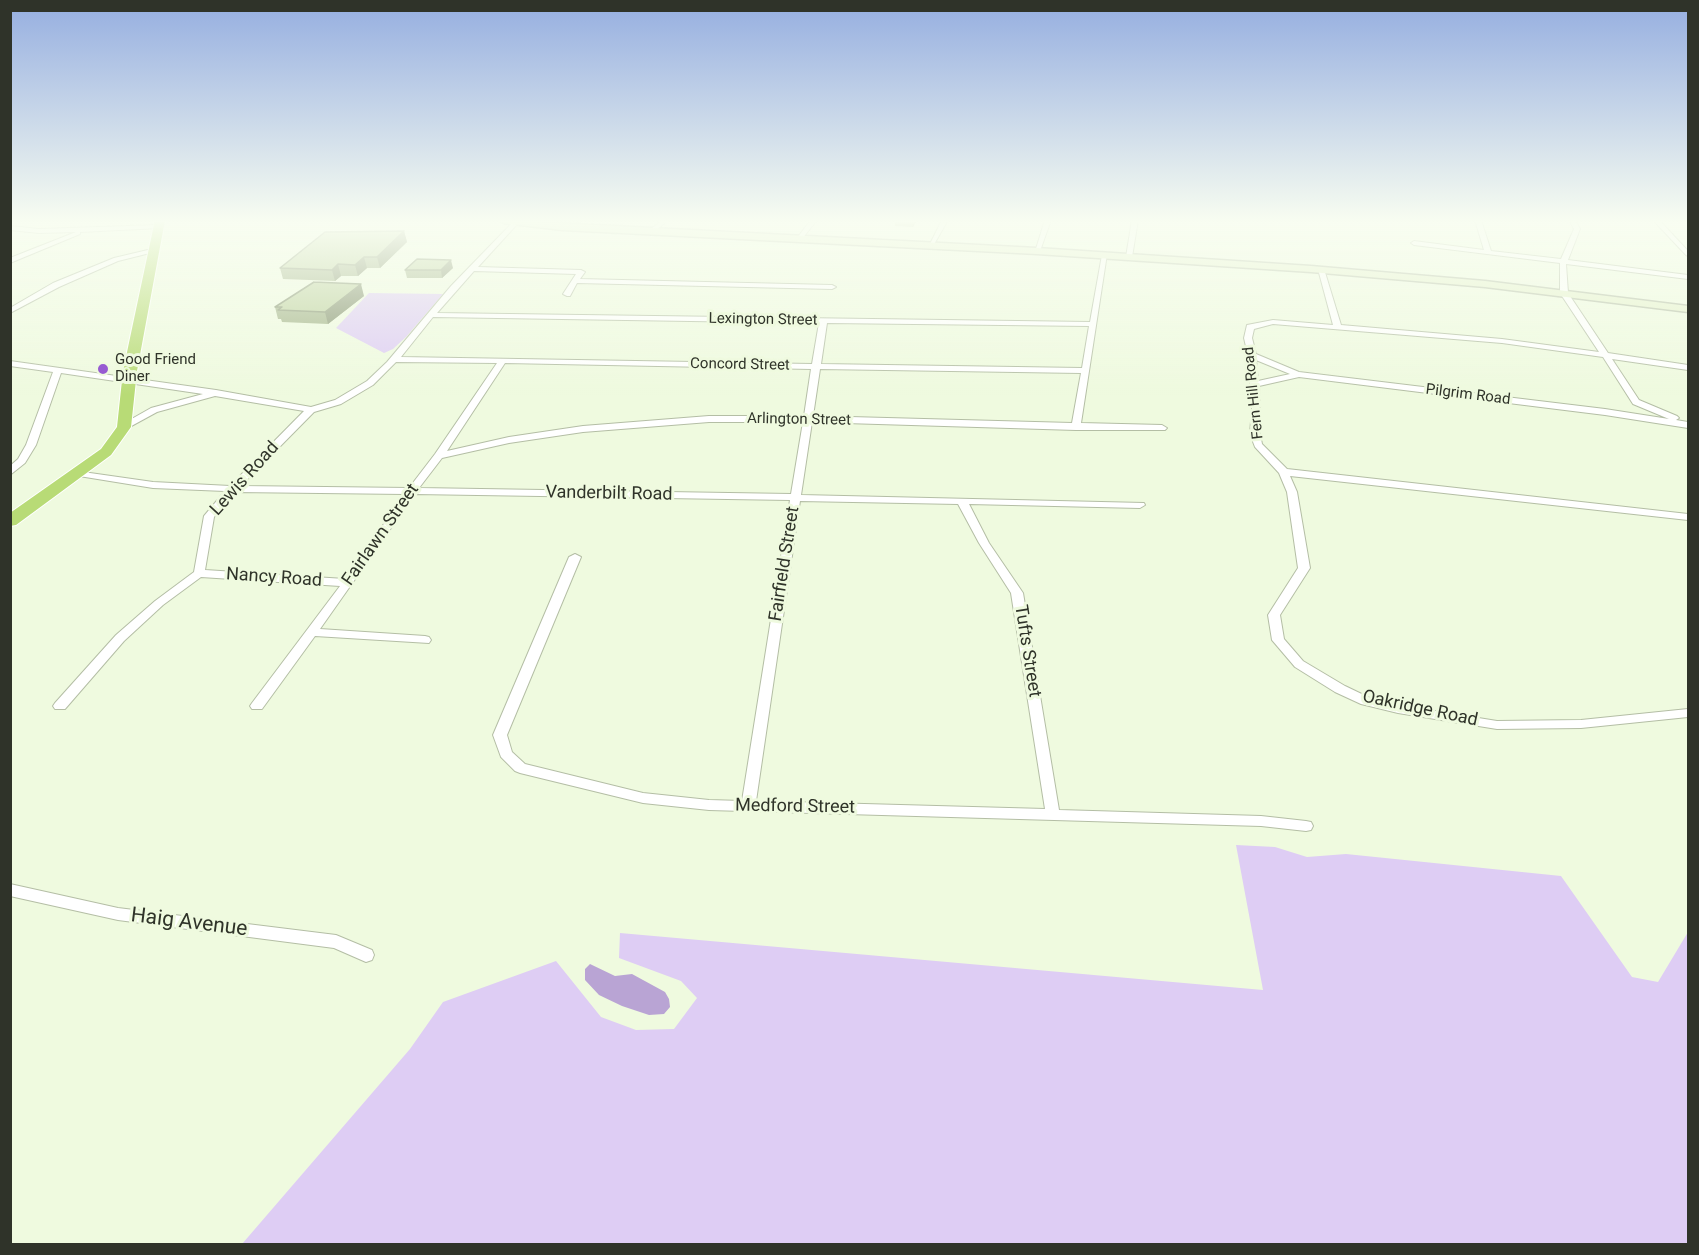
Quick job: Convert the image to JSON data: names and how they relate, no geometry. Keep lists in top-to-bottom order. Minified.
{"streets":{"street":["Lexington Street","Concord Street","Fern Hill Road","Pilgrim Road","Arlington Street","Lewis Road","Vanderbilt Road","Fairlawn Street","Fairfield Street","Nancy Road","Tufts Street","Oakridge Road","Medford Street","Haig Avenue"]},"crossings":[["Lexington Street","Lewis Road"],["Lexington Street","Fairfield Street"],["Concord Street","Lewis Road"],["Concord Street","Fairlawn Street"],["Concord Street","Fairfield Street"],["Fern Hill Road","Pilgrim Road"],["Fern Hill Road","Oakridge Road"],["Arlington Street","Fairlawn Street"],["Arlington Street","Fairfield Street"],["Lewis Road","Vanderbilt Road"],["Lewis Road","Nancy Road"],["Vanderbilt Road","Fairlawn Street"],["Vanderbilt Road","Fairfield Street"],["Vanderbilt Road","Tufts Street"],["Fairlawn Street","Nancy Road"],["Fairfield Street","Medford Street"],["Tufts Street","Medford Street"]],"places":["Good Friend Diner"]}
